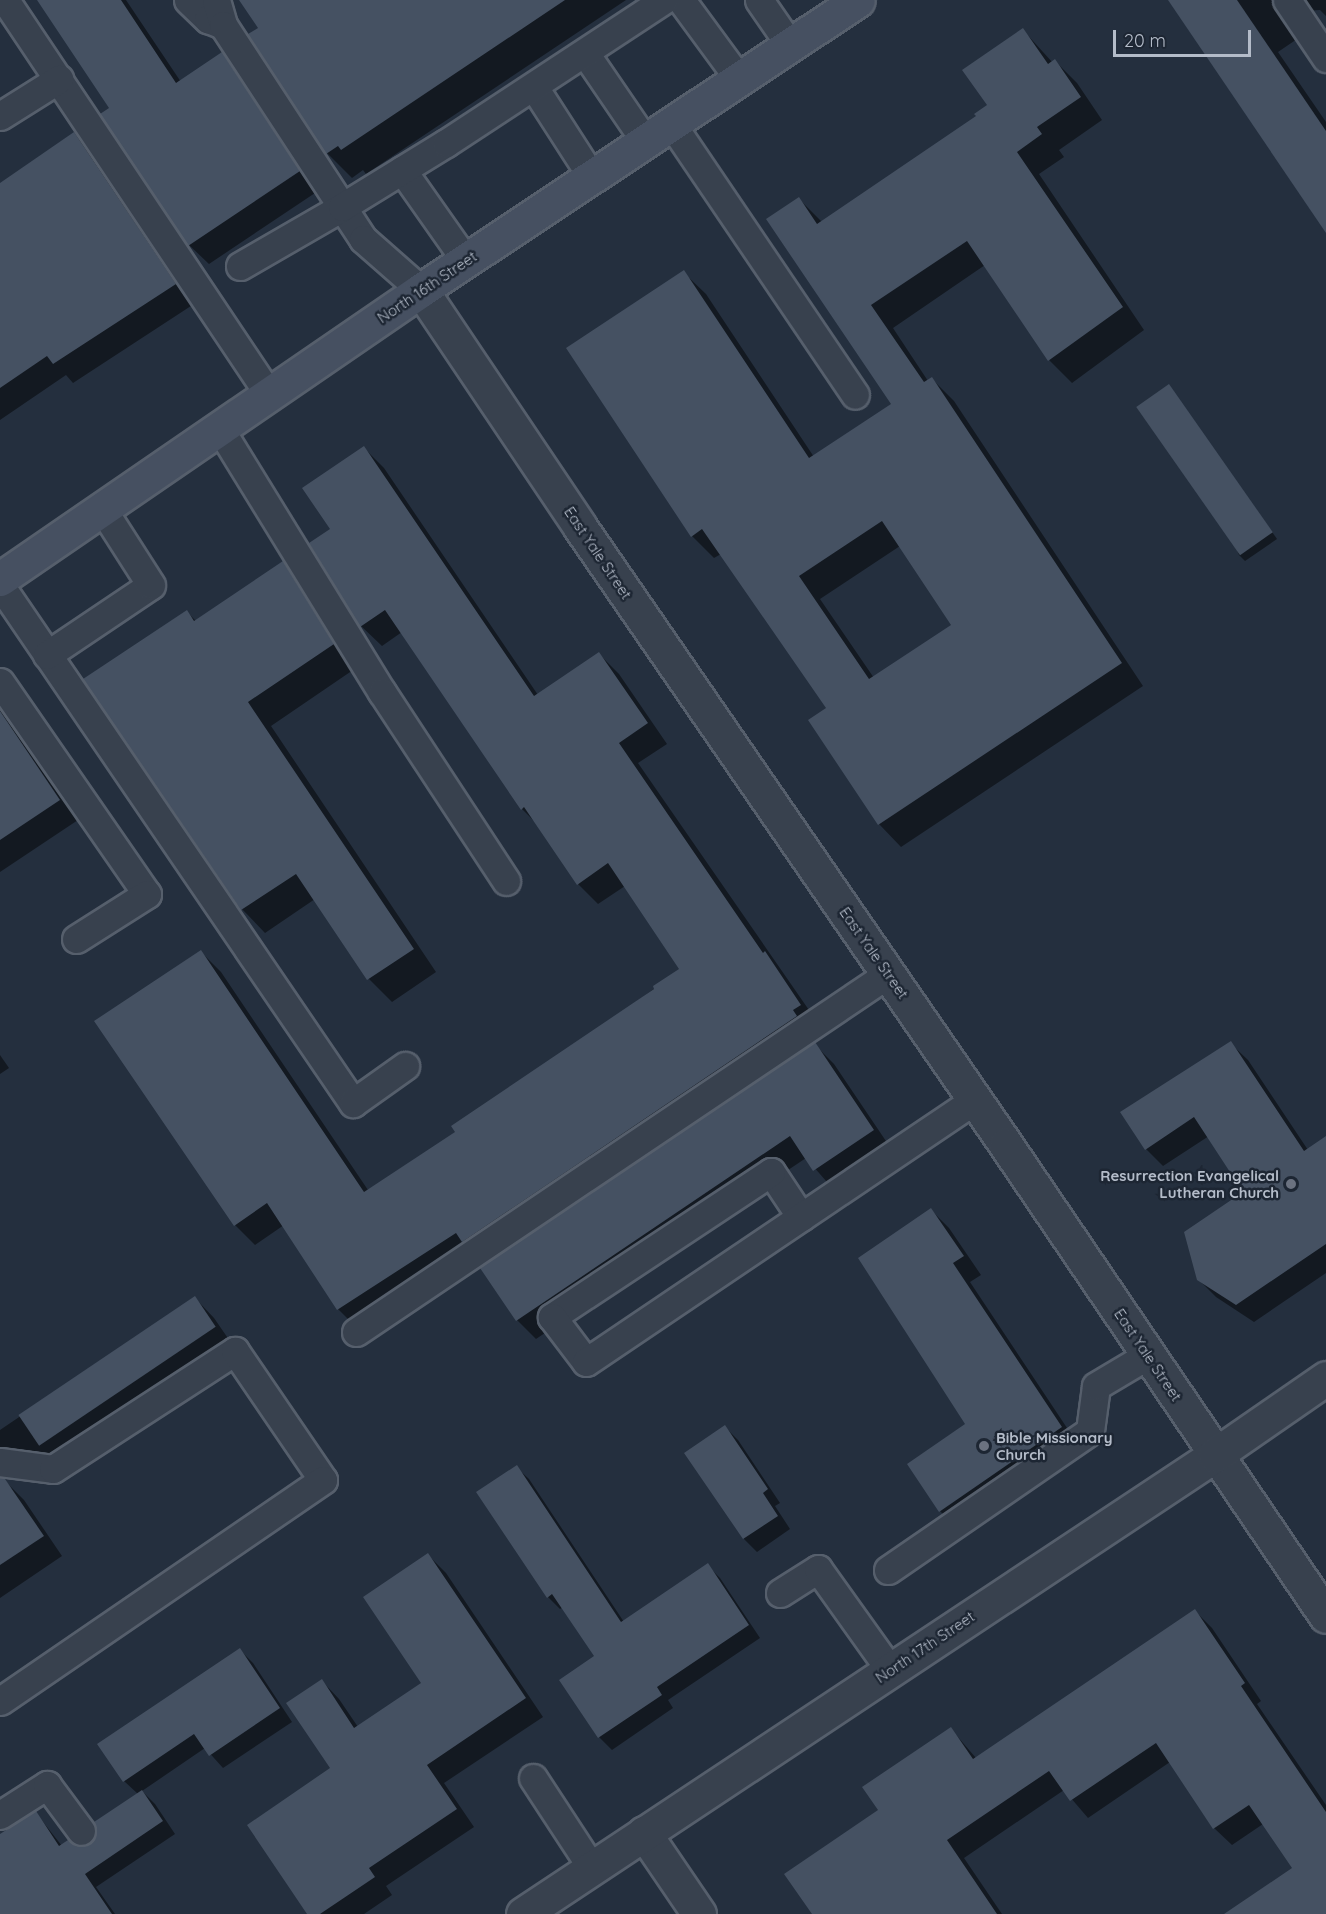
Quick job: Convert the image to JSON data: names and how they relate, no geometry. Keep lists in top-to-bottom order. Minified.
{"streets":{"main road":["North 16th Street"],"street":["East Yale Street","North 17th Street"]},"crossings":[["North 16th Street","East Yale Street"],["East Yale Street","North 17th Street"]],"places":["Resurrection Evangelical Lutheran Church","Bible Missionary Church"],"scale_bar":"20 m"}
